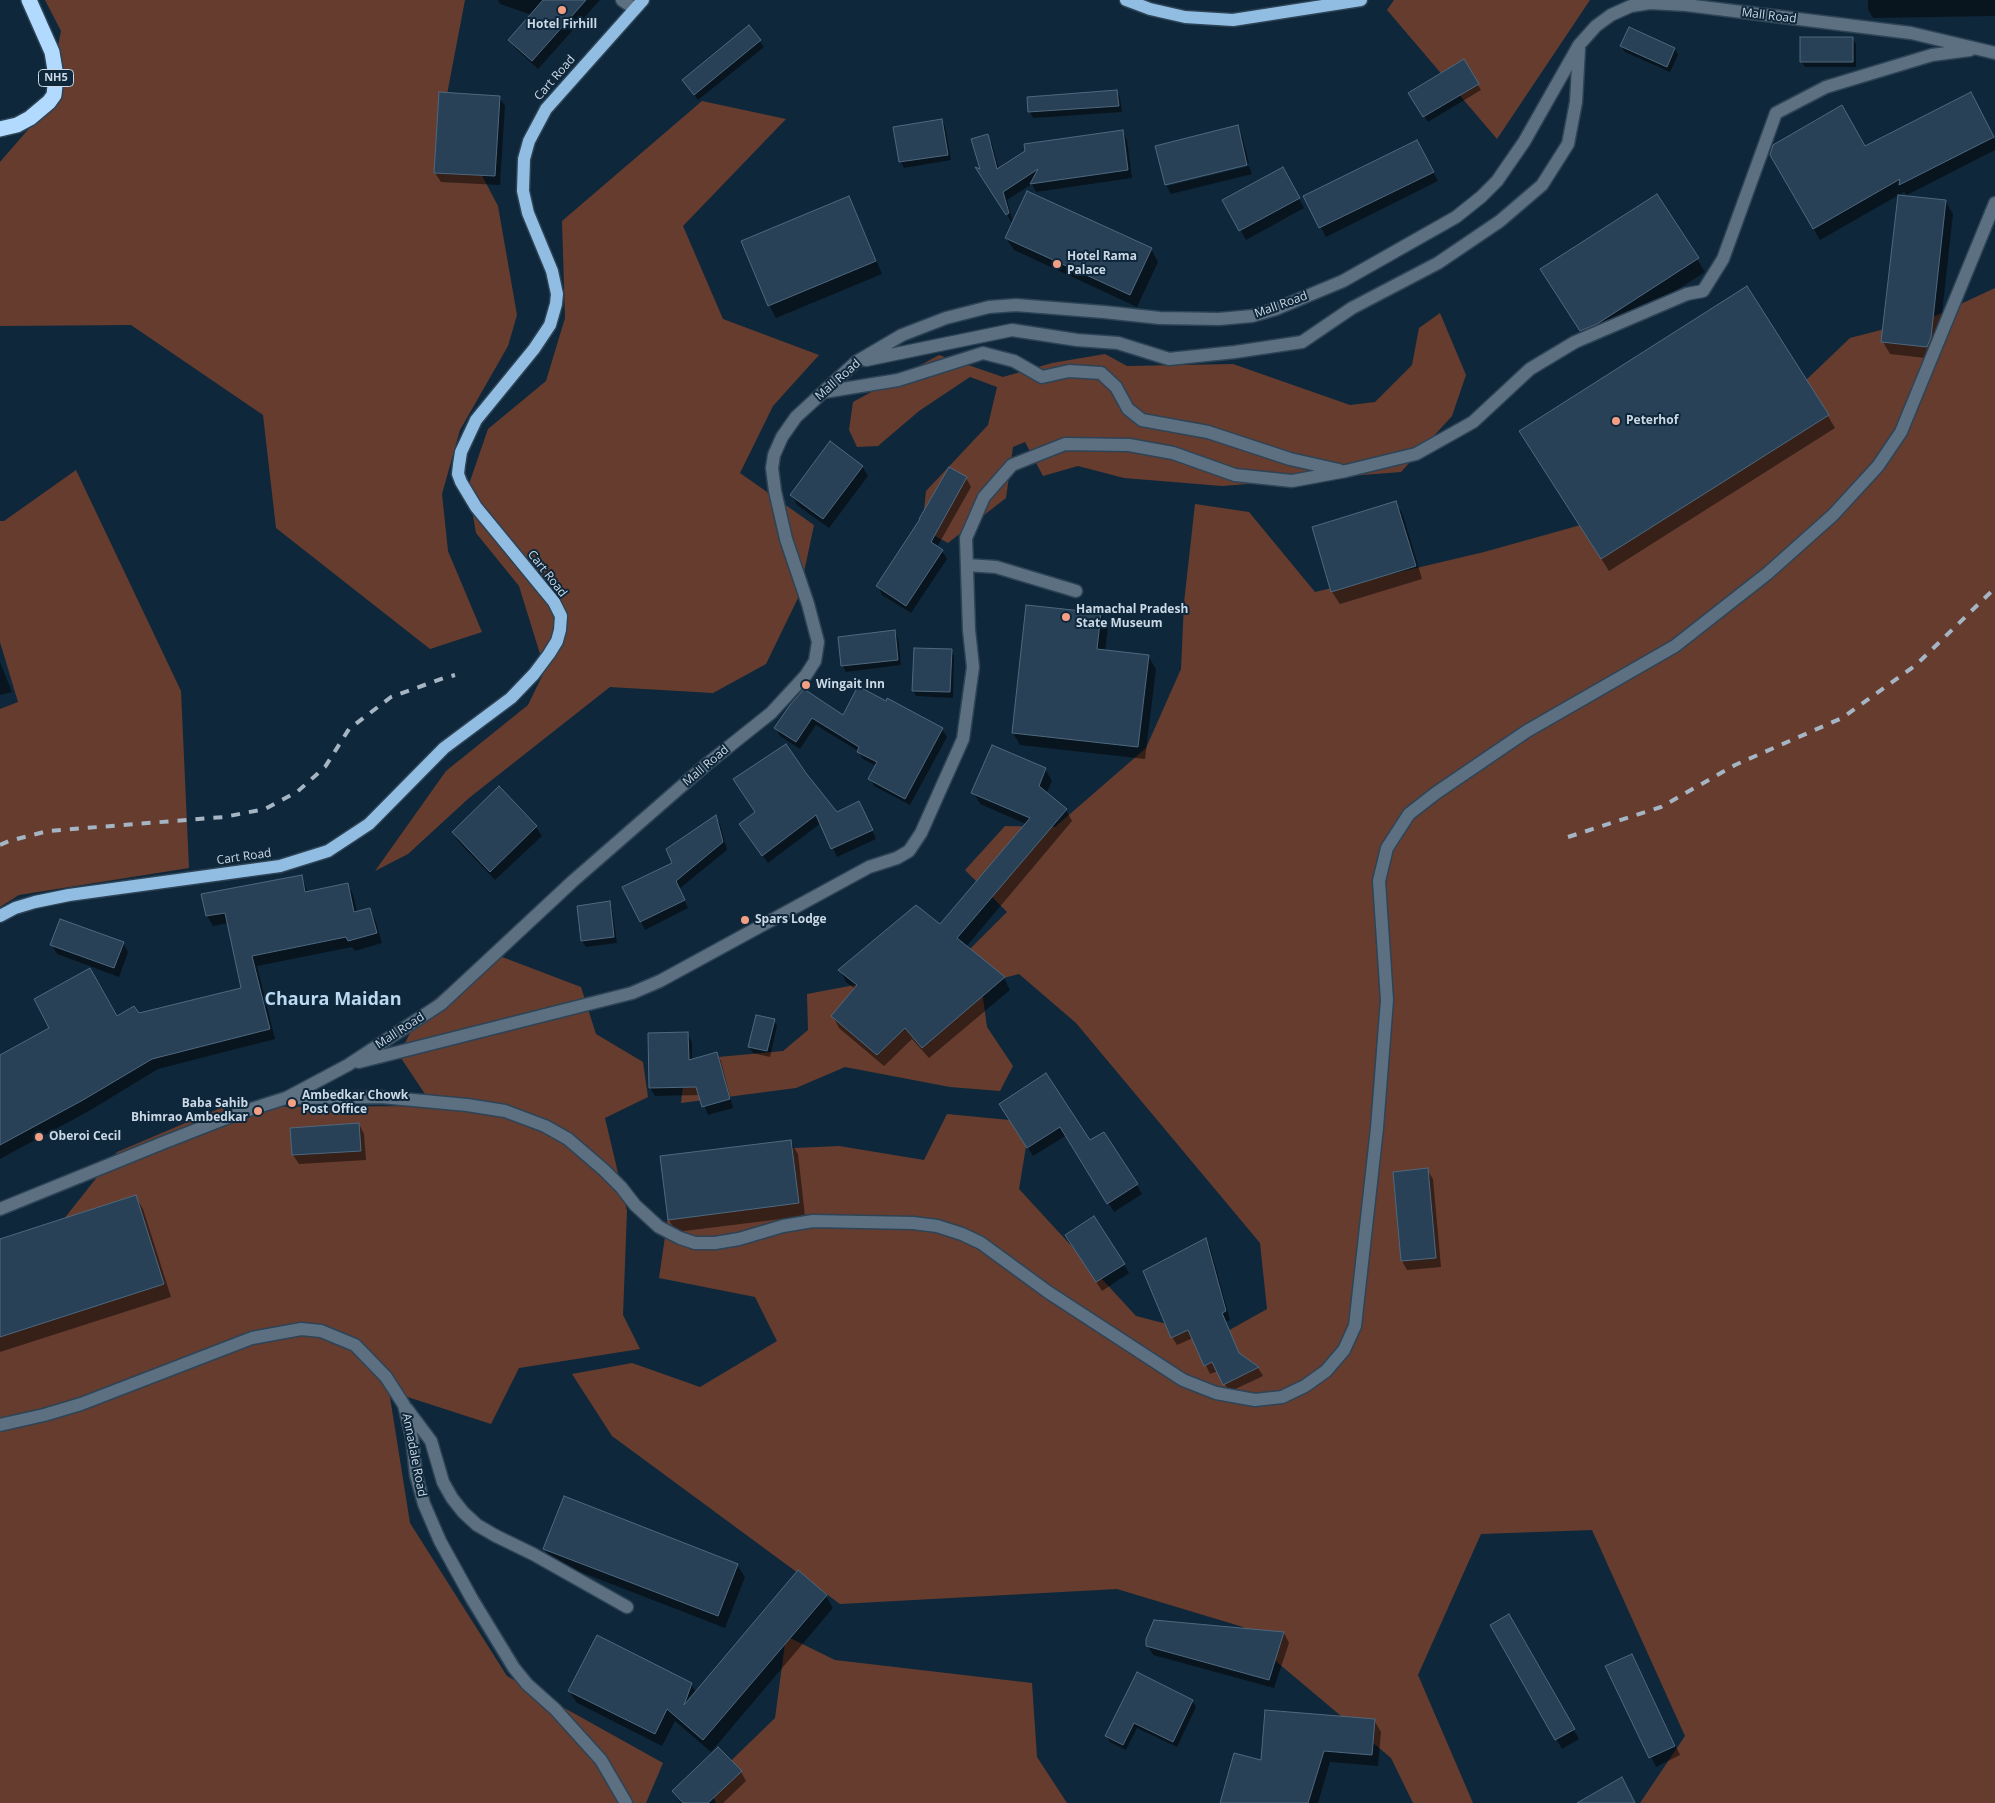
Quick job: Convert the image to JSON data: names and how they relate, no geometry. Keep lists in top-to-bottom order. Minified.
{"streets":{"highway":["NH5"],"main road":["Cart Road"],"street":["Mall Road","Annadale Road"]},"districts":["Chaura Maidan"],"places":["Hotel Firhill","Hotel Rama Palace","Peterhof","Hamachal Pradesh State Museum","Wingait Inn","Spars Lodge","Ambedkar Chowk Post Office","Baba Sahib Bhimrao Ambedkar","Oberoi Cecil"]}
